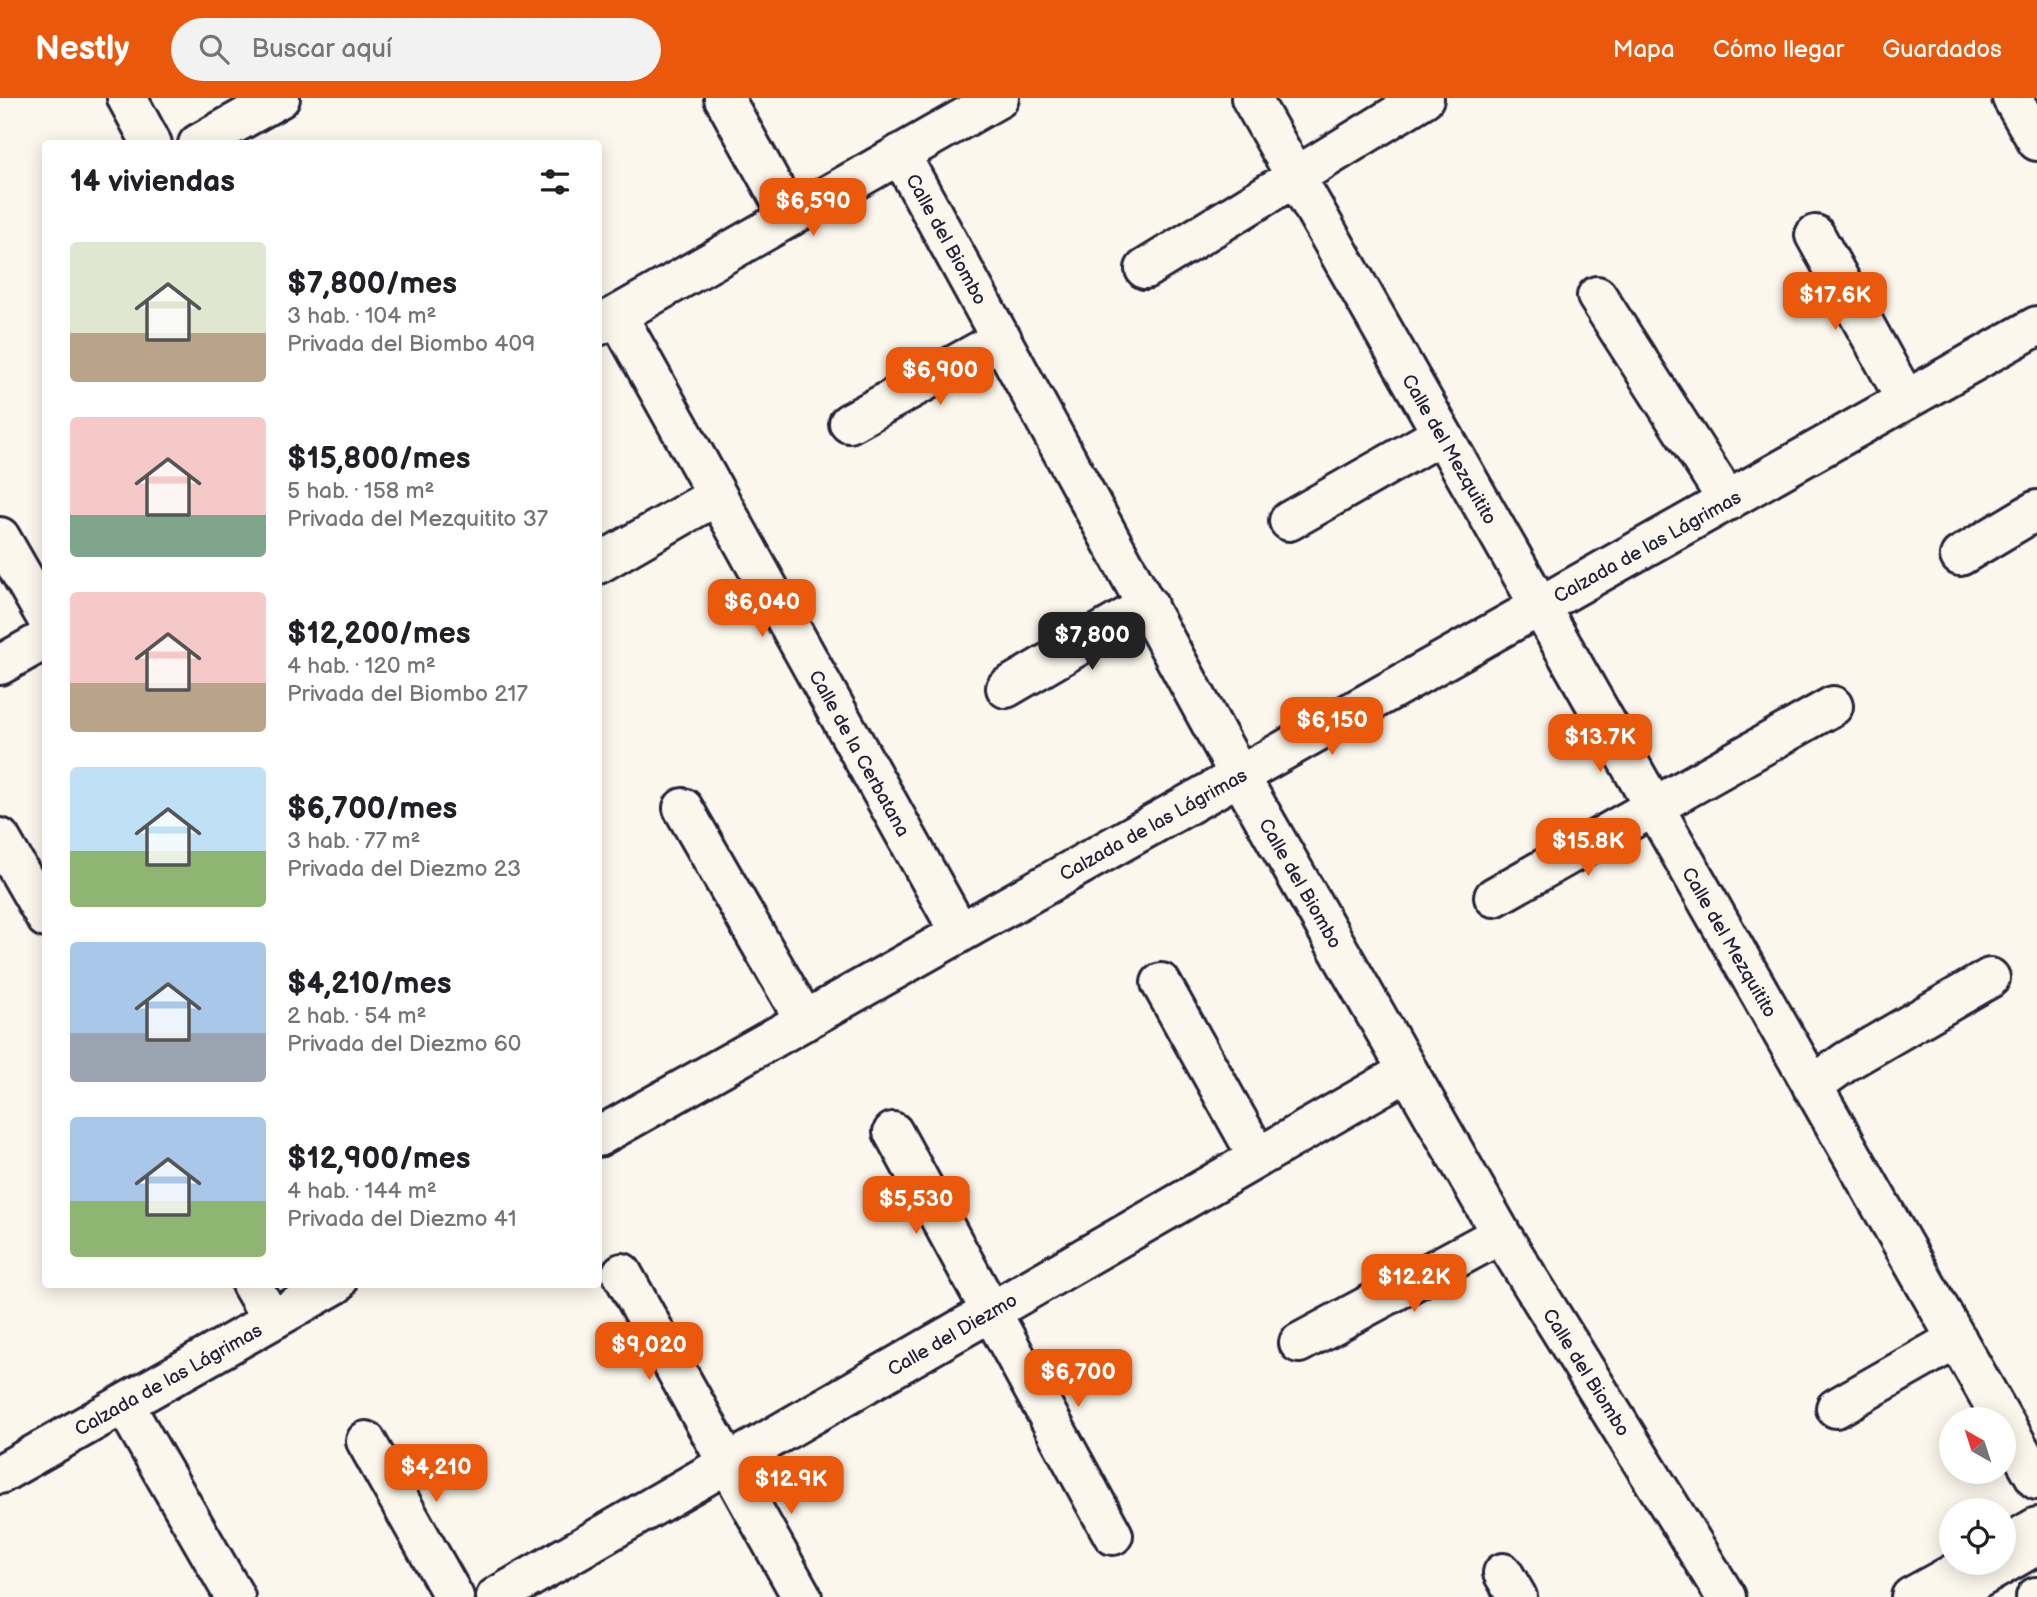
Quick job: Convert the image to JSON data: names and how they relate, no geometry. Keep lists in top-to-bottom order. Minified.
{"streets":{"street":["Calle del Biombo","Calle del Mezquitito","Calzada de las Lágrimas","Calle de la Cerbatana","Calle del Diezmo"]},"crossings":[["Calle del Biombo","Calzada de las Lágrimas"],["Calle del Biombo","Calle del Diezmo"],["Calle del Mezquitito","Calzada de las Lágrimas"],["Calzada de las Lágrimas","Calle de la Cerbatana"]],"north":"top left","page":{"header":"Nestly","search":"Buscar aquí","nav":["Mapa","Cómo llegar","Guardados"],"heading":"14 viviendas","price":["$6,590","$17.6K","$6,900","$6,040","$7,800","$6,150","$13.7K","$15.8K","$5,530","$12.2K","$9,020","$6,700","$4,210","$12.9K"],"list":[{"name":"$7,800/mes","note":"3 hab. · 104 m² · Privada del Biombo 409"},{"name":"$15,800/mes","note":"5 hab. · 158 m² · Privada del Mezquitito 37"},{"name":"$12,200/mes","note":"4 hab. · 120 m² · Privada del Biombo 217"},{"name":"$6,700/mes","note":"3 hab. · 77 m² · Privada del Diezmo 23"},{"name":"$4,210/mes","note":"2 hab. · 54 m² · Privada del Diezmo 60"},{"name":"$12,900/mes","note":"4 hab. · 144 m² · Privada del Diezmo 41"}]}}
